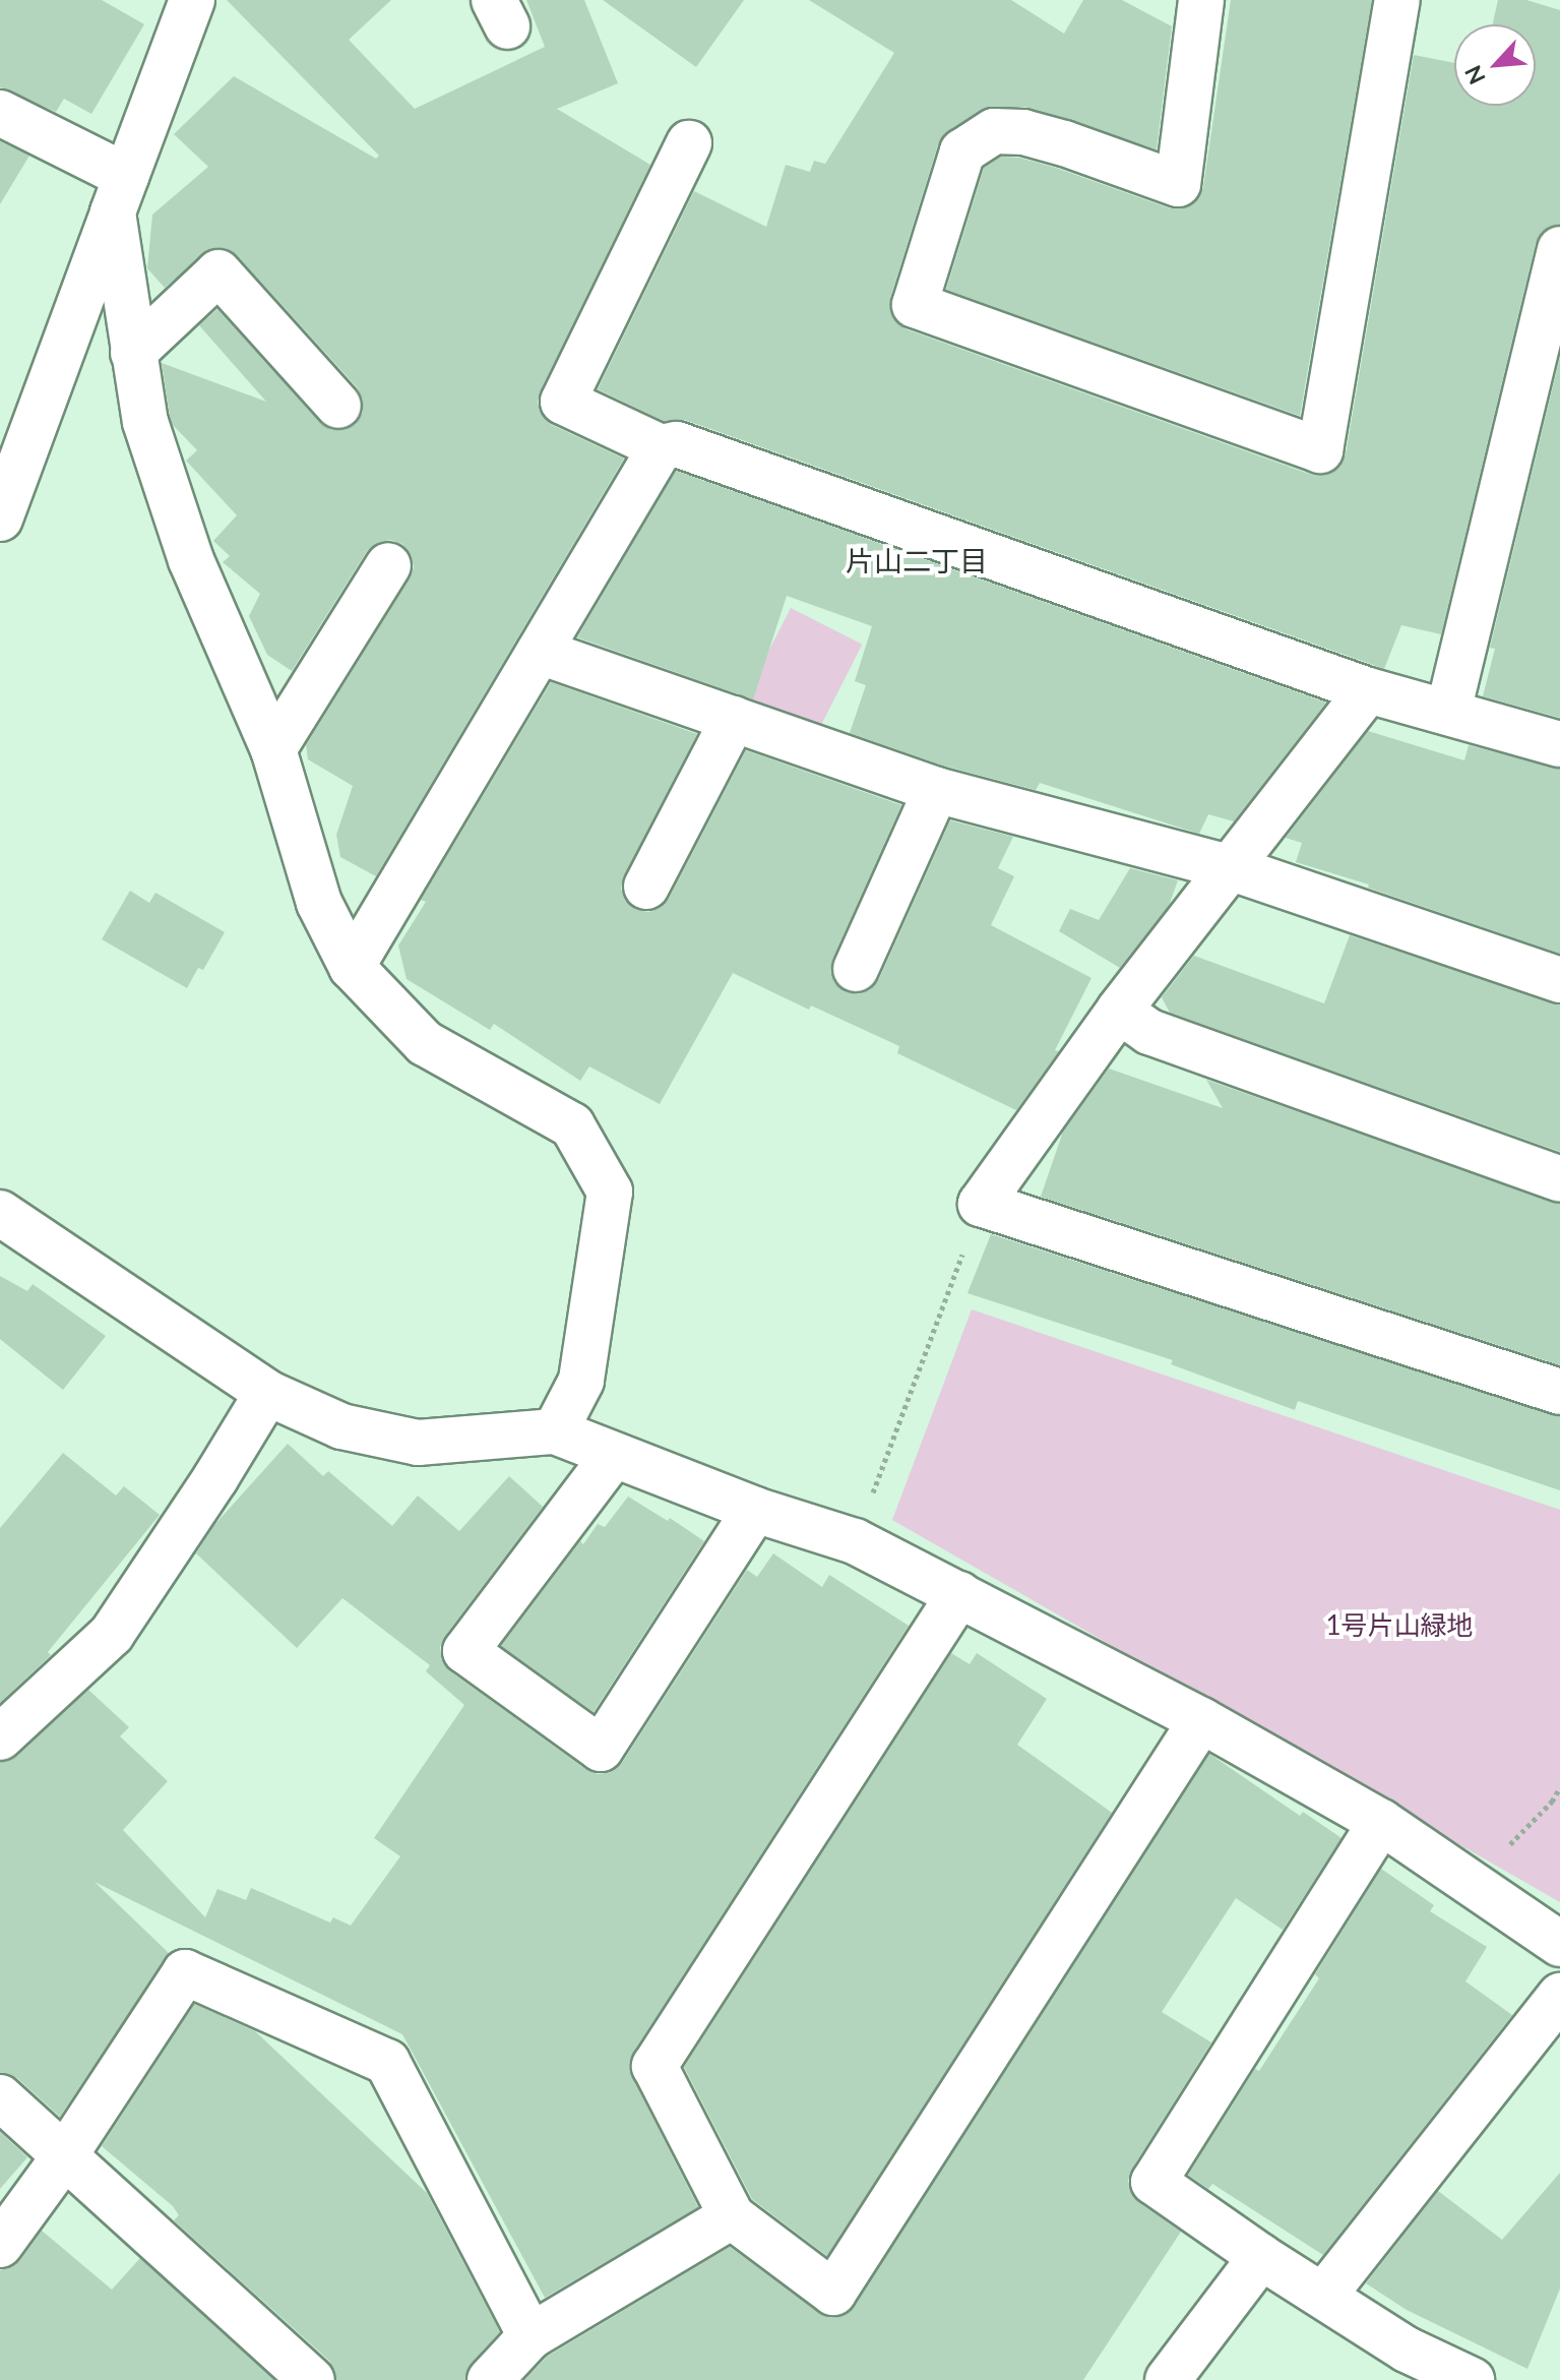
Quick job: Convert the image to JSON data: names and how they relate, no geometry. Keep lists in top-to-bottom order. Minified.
{"districts":["片山二丁目"],"parks":["1号片山緑地"],"north":"bottom left"}
